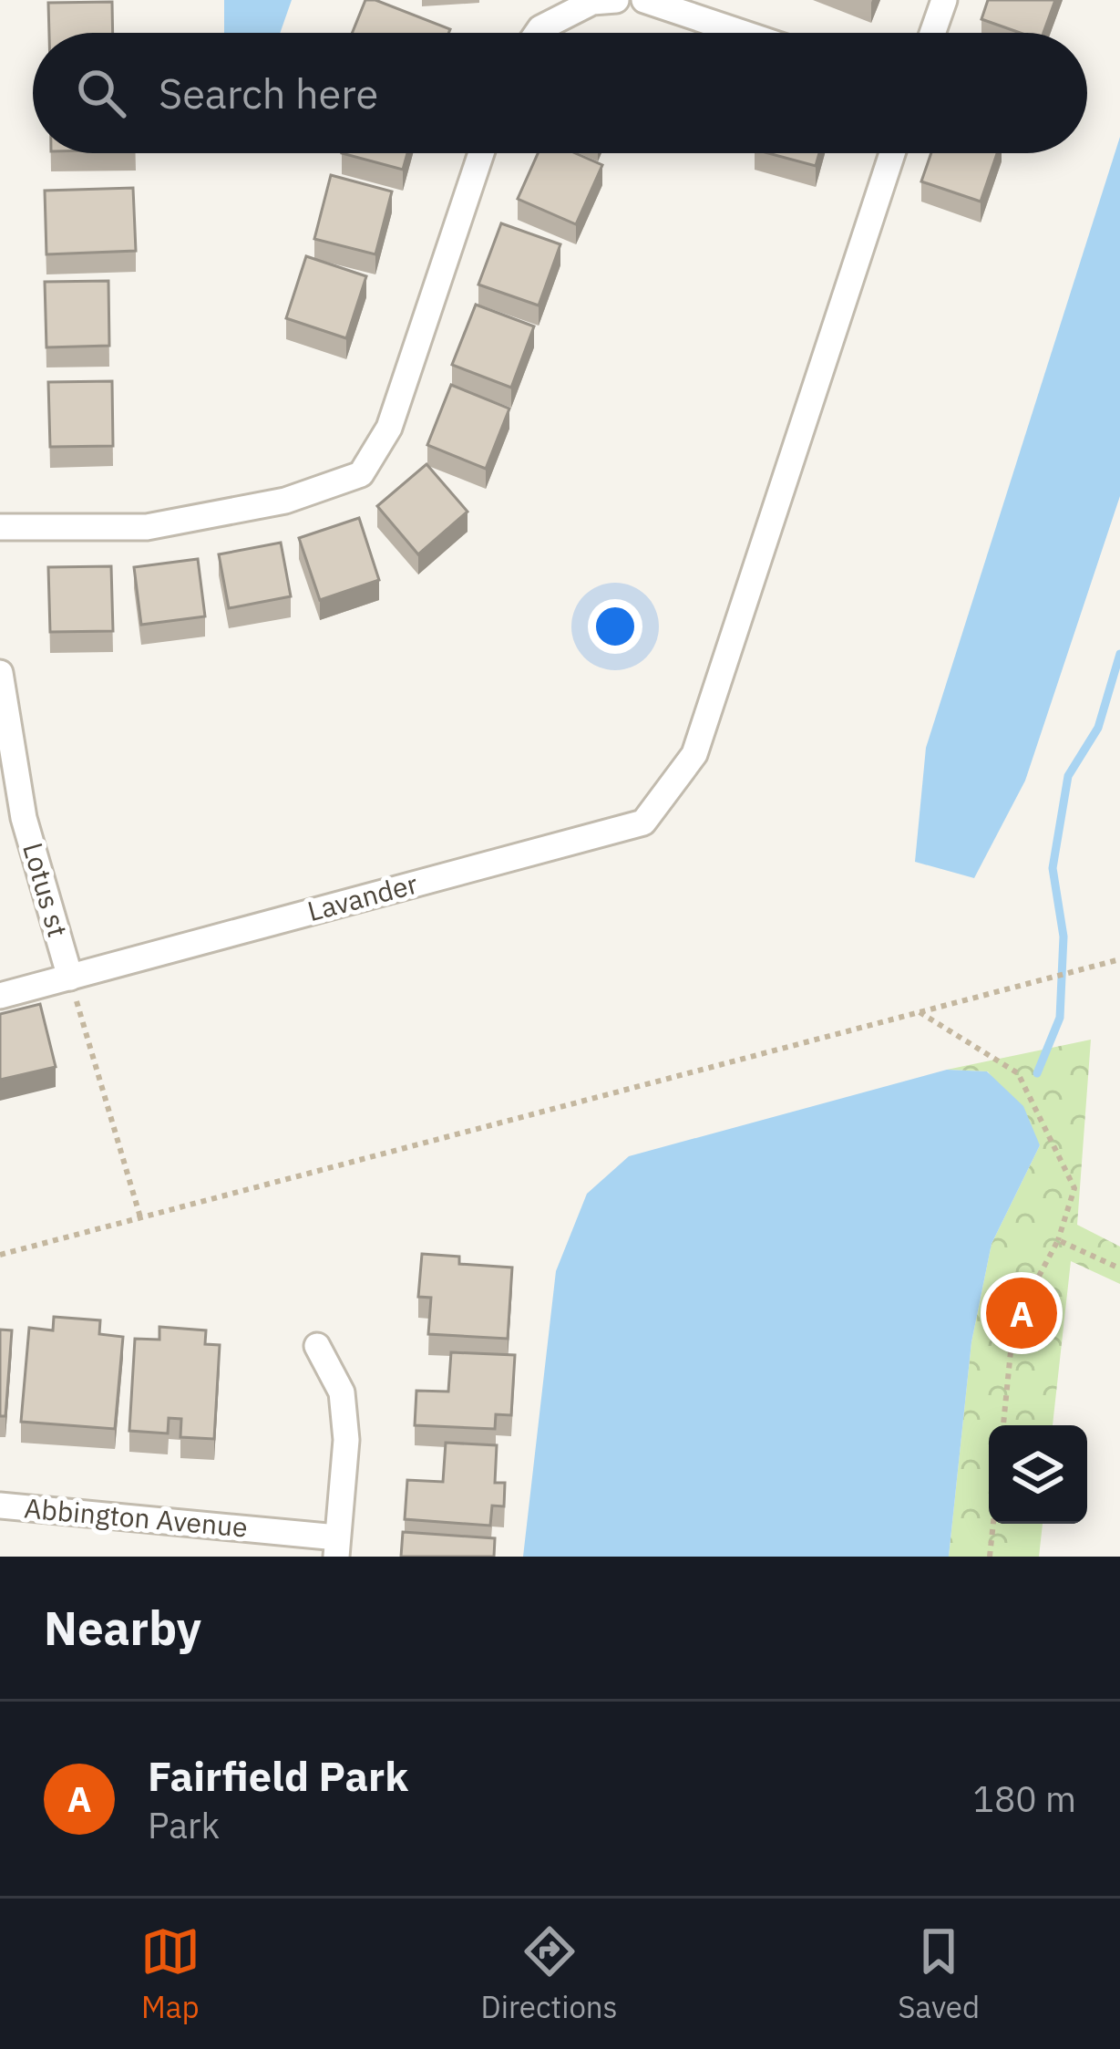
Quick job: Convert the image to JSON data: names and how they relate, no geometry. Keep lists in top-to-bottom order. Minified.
{"streets":{"street":["Lotus st","Lavander","Abbington Avenue"]},"crossings":[["Lotus st","Lavander"]],"page":{"search":"Search here","pins":"A","heading":"Nearby","list":[{"mark":"A","name":"Fairfield Park","note":"Park","value":"180 m"}],"nav":["Map","Directions","Saved"]}}
